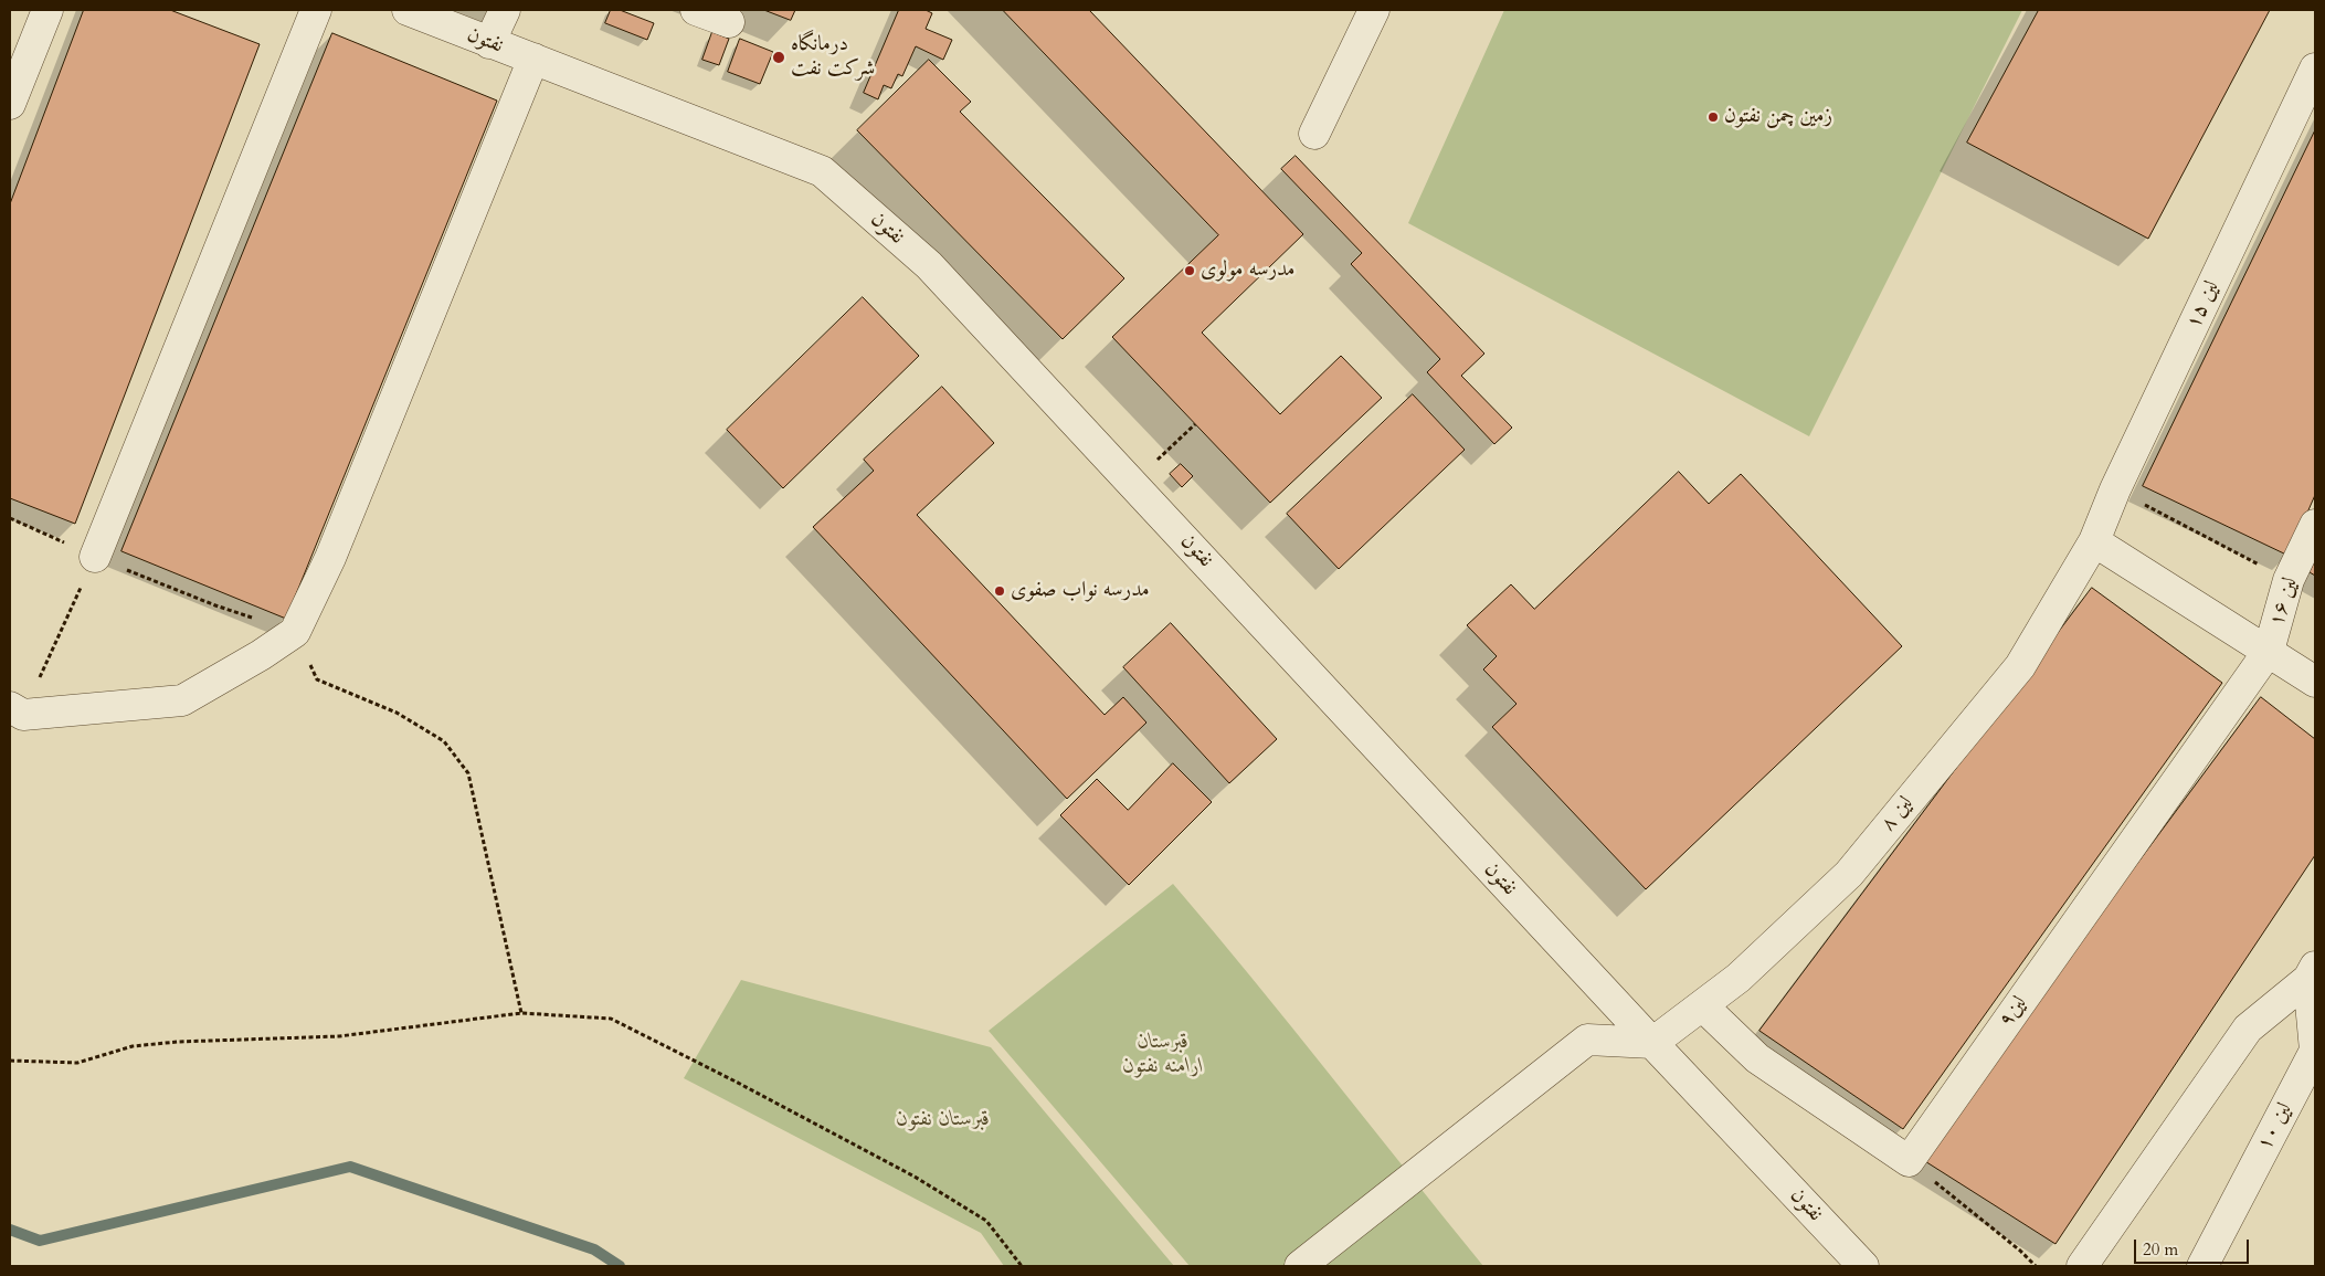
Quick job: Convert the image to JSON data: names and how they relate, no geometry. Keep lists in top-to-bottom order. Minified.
{"streets":{"street":["نفتون","لین ۱۵","لین ۱۶","لین ۸","لین۹","لین ۱۰"]},"crossings":[["نفتون","لین ۸"],["لین ۱۵","لین ۸"],["لین ۱۶","لین۹"]],"parks":["قبرستان ارامنه نفتون","قبرستان نفتون"],"places":["درمانگاه شرکت نفت","زمین چمن نفتون","مدرسه مولوی","مدرسه نواب صفوی"],"scale_bar":"20 m"}
